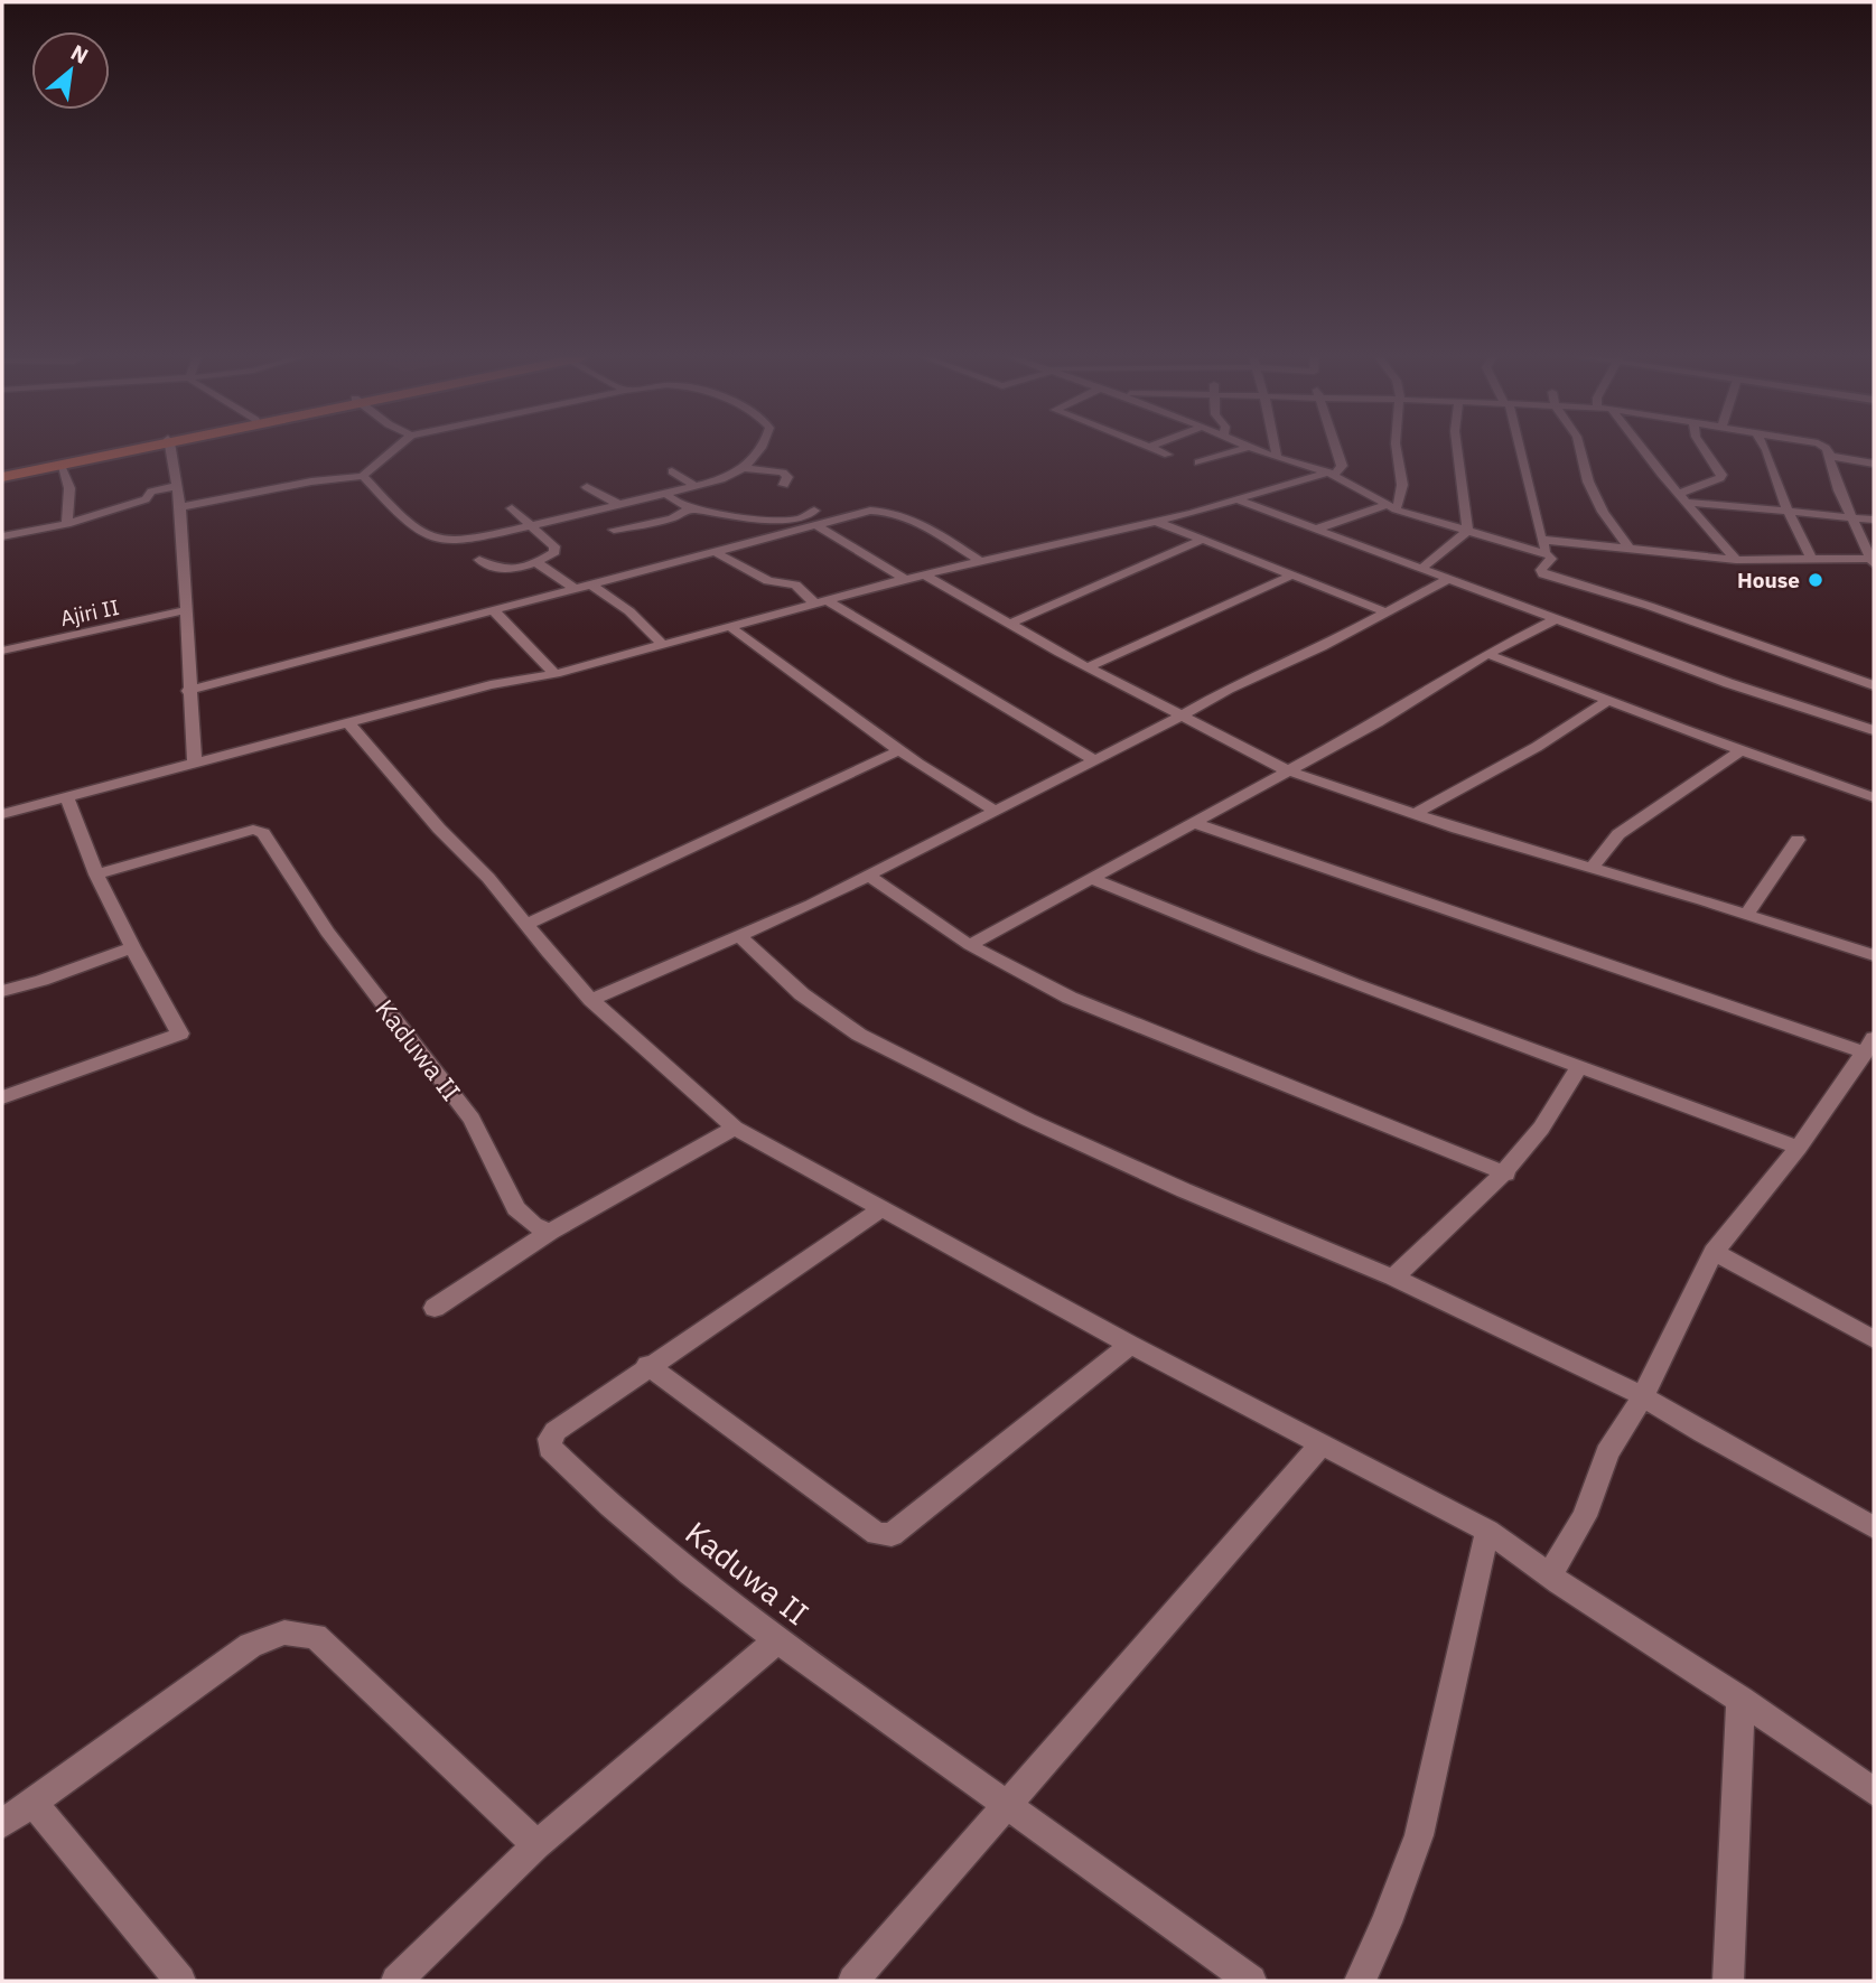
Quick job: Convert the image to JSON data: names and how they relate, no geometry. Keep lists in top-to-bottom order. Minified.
{"streets":{"street":["Ajiri II","Kaduwa II"]},"places":["House"],"north":"top right"}
